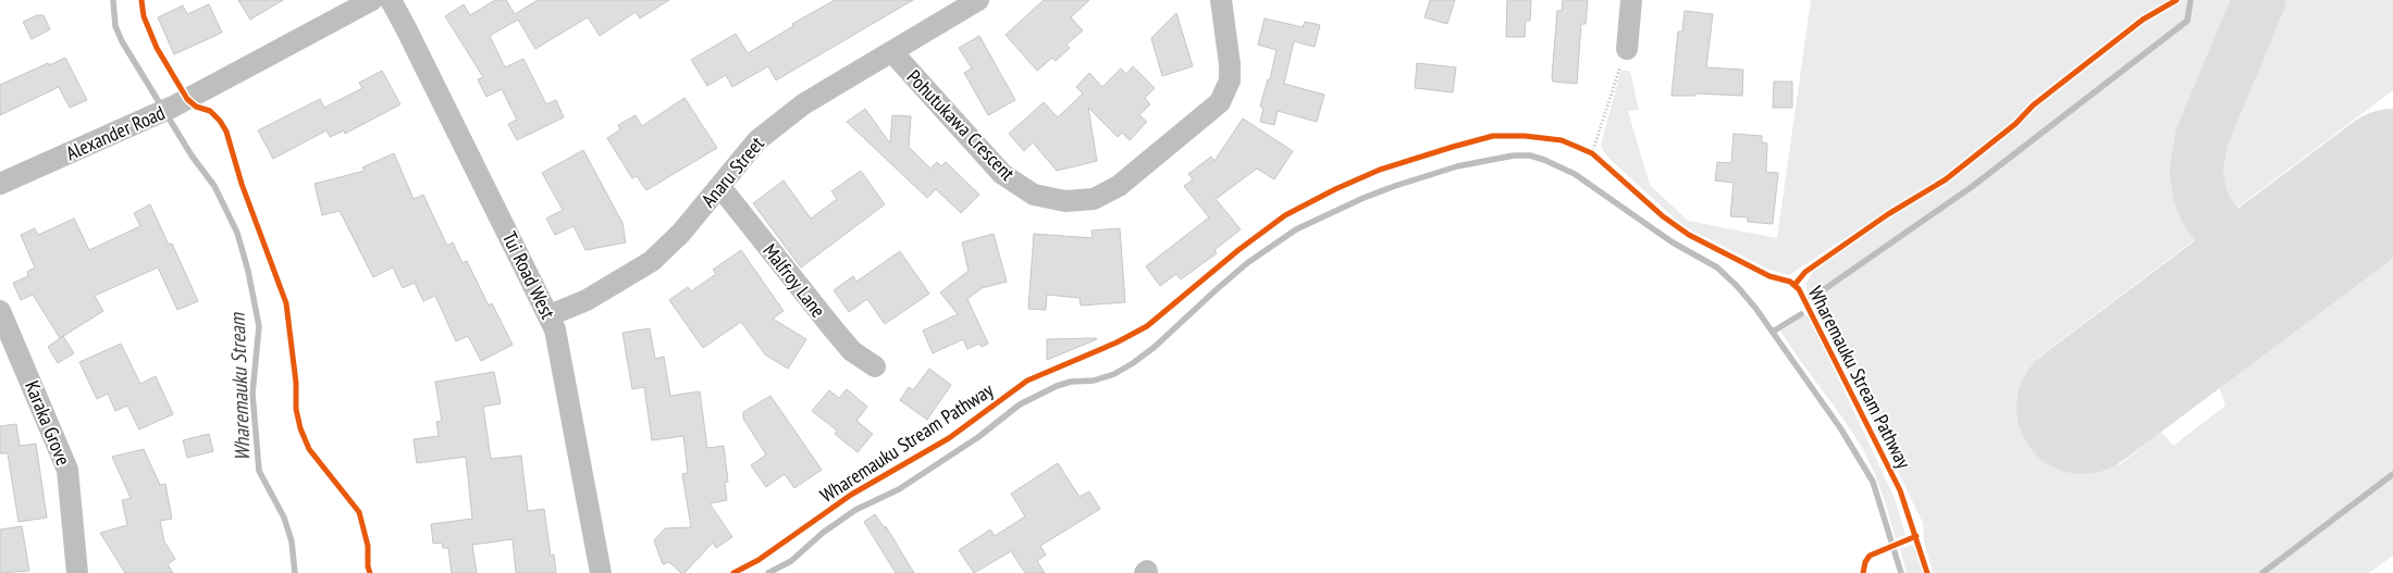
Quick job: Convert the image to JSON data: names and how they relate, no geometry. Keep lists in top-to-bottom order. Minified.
{"streets":{"street":["Pohutukawa Crescent","Alexander Road","Anaru Street","Tui Road West","Malfroy Lane","Karaka Grove"],"cycle path":["Wharemauku Stream Pathway"]},"crossings":[["Pohutukawa Crescent","Anaru Street"],["Anaru Street","Tui Road West"],["Anaru Street","Malfroy Lane"]],"water":["Wharemauku Stream"]}
